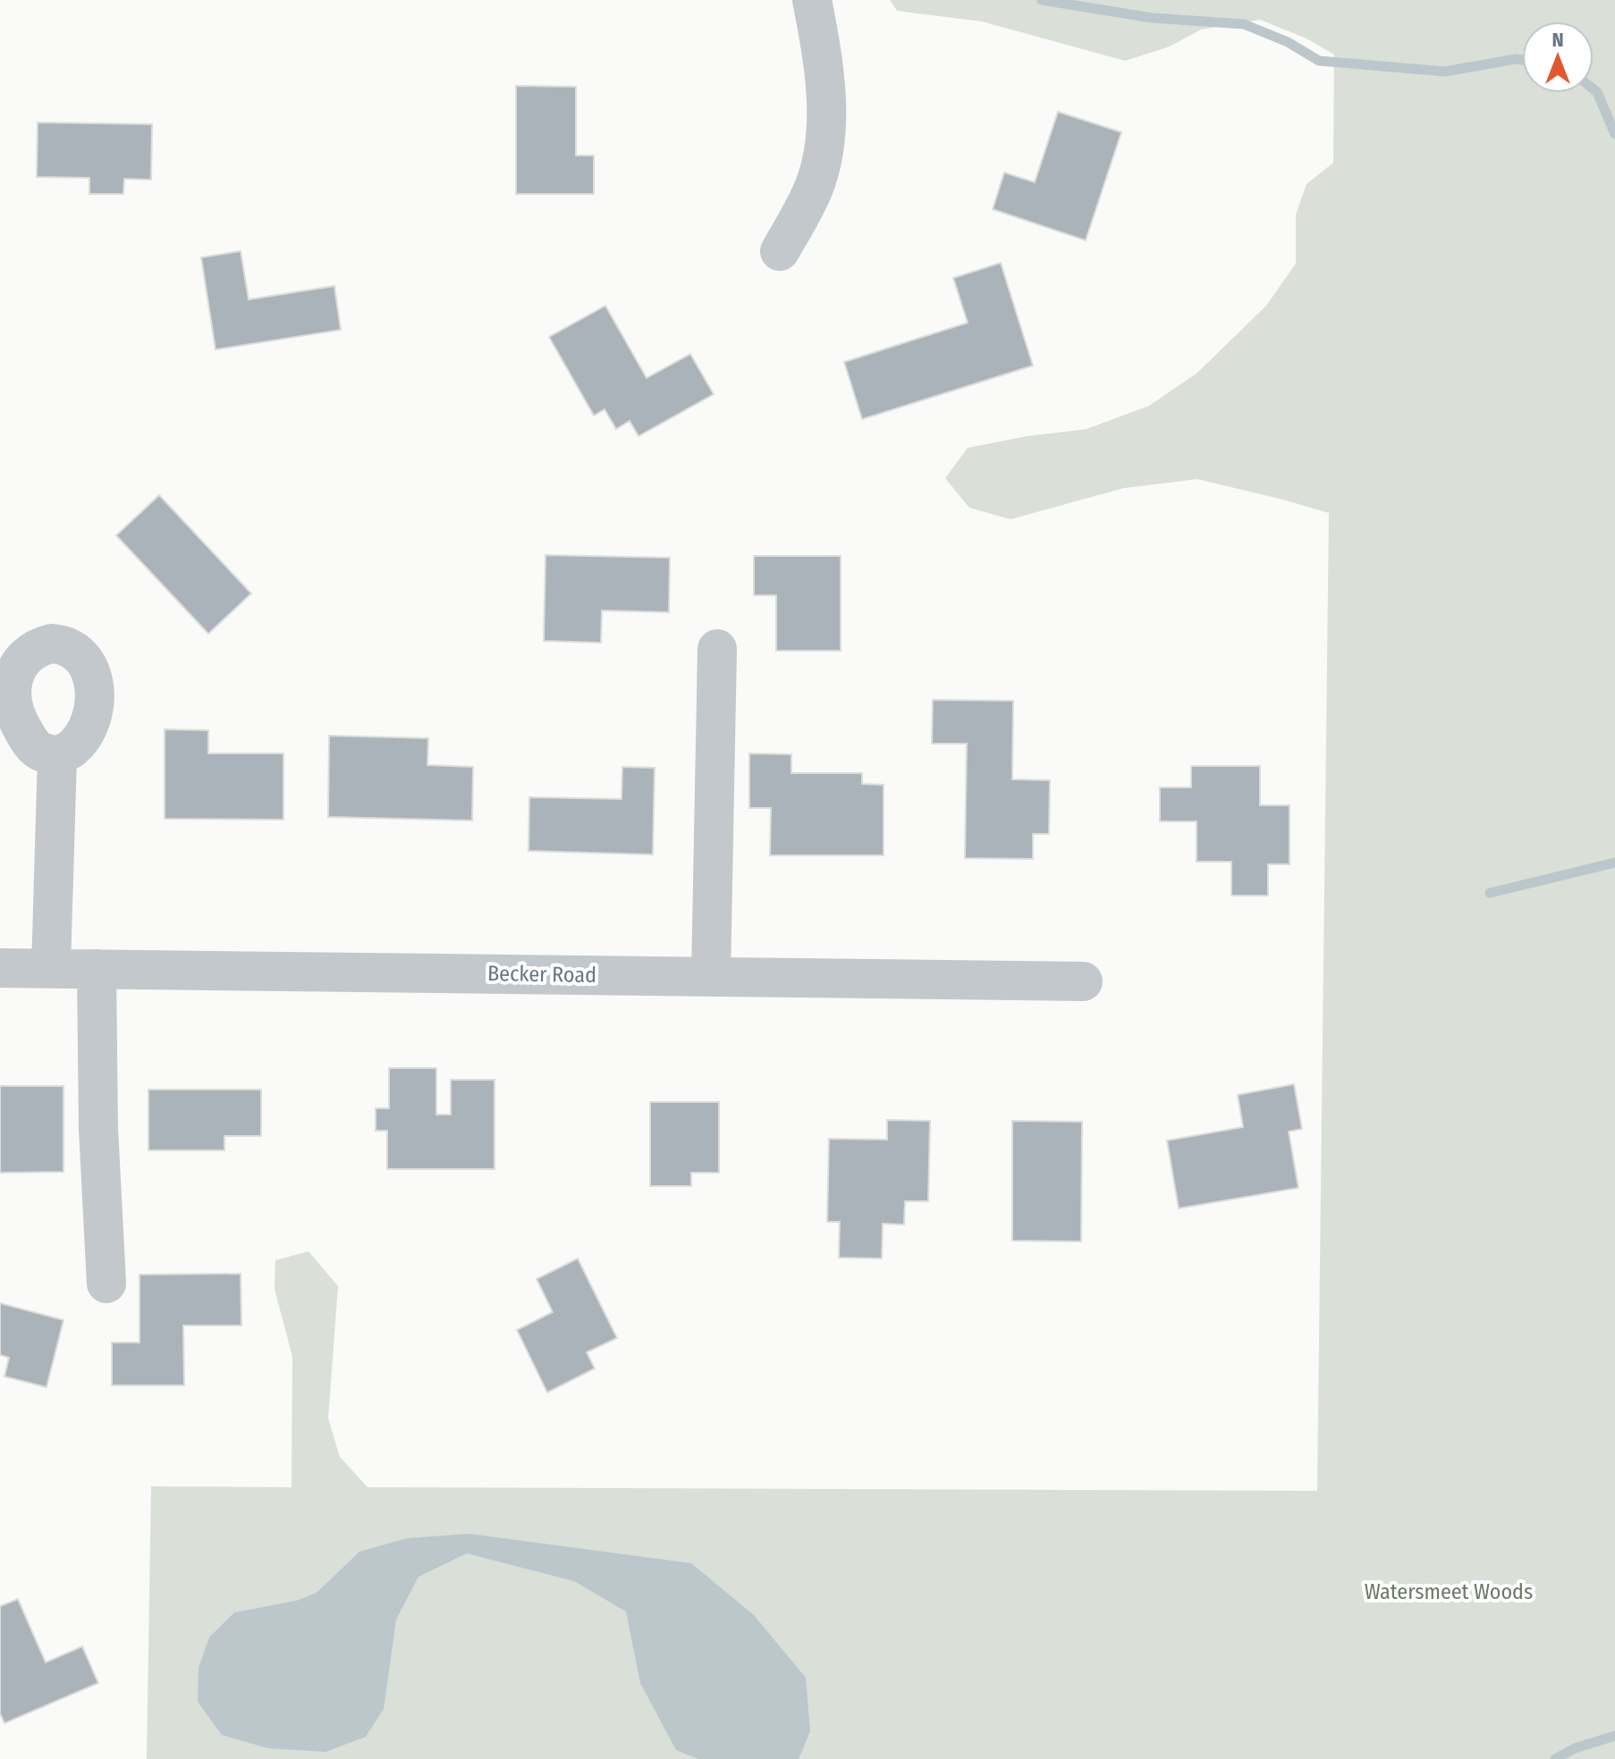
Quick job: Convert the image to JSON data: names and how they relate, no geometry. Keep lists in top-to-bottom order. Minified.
{"streets":{"street":["Becker Road"]},"parks":["Watersmeet Woods"],"north":"top"}
